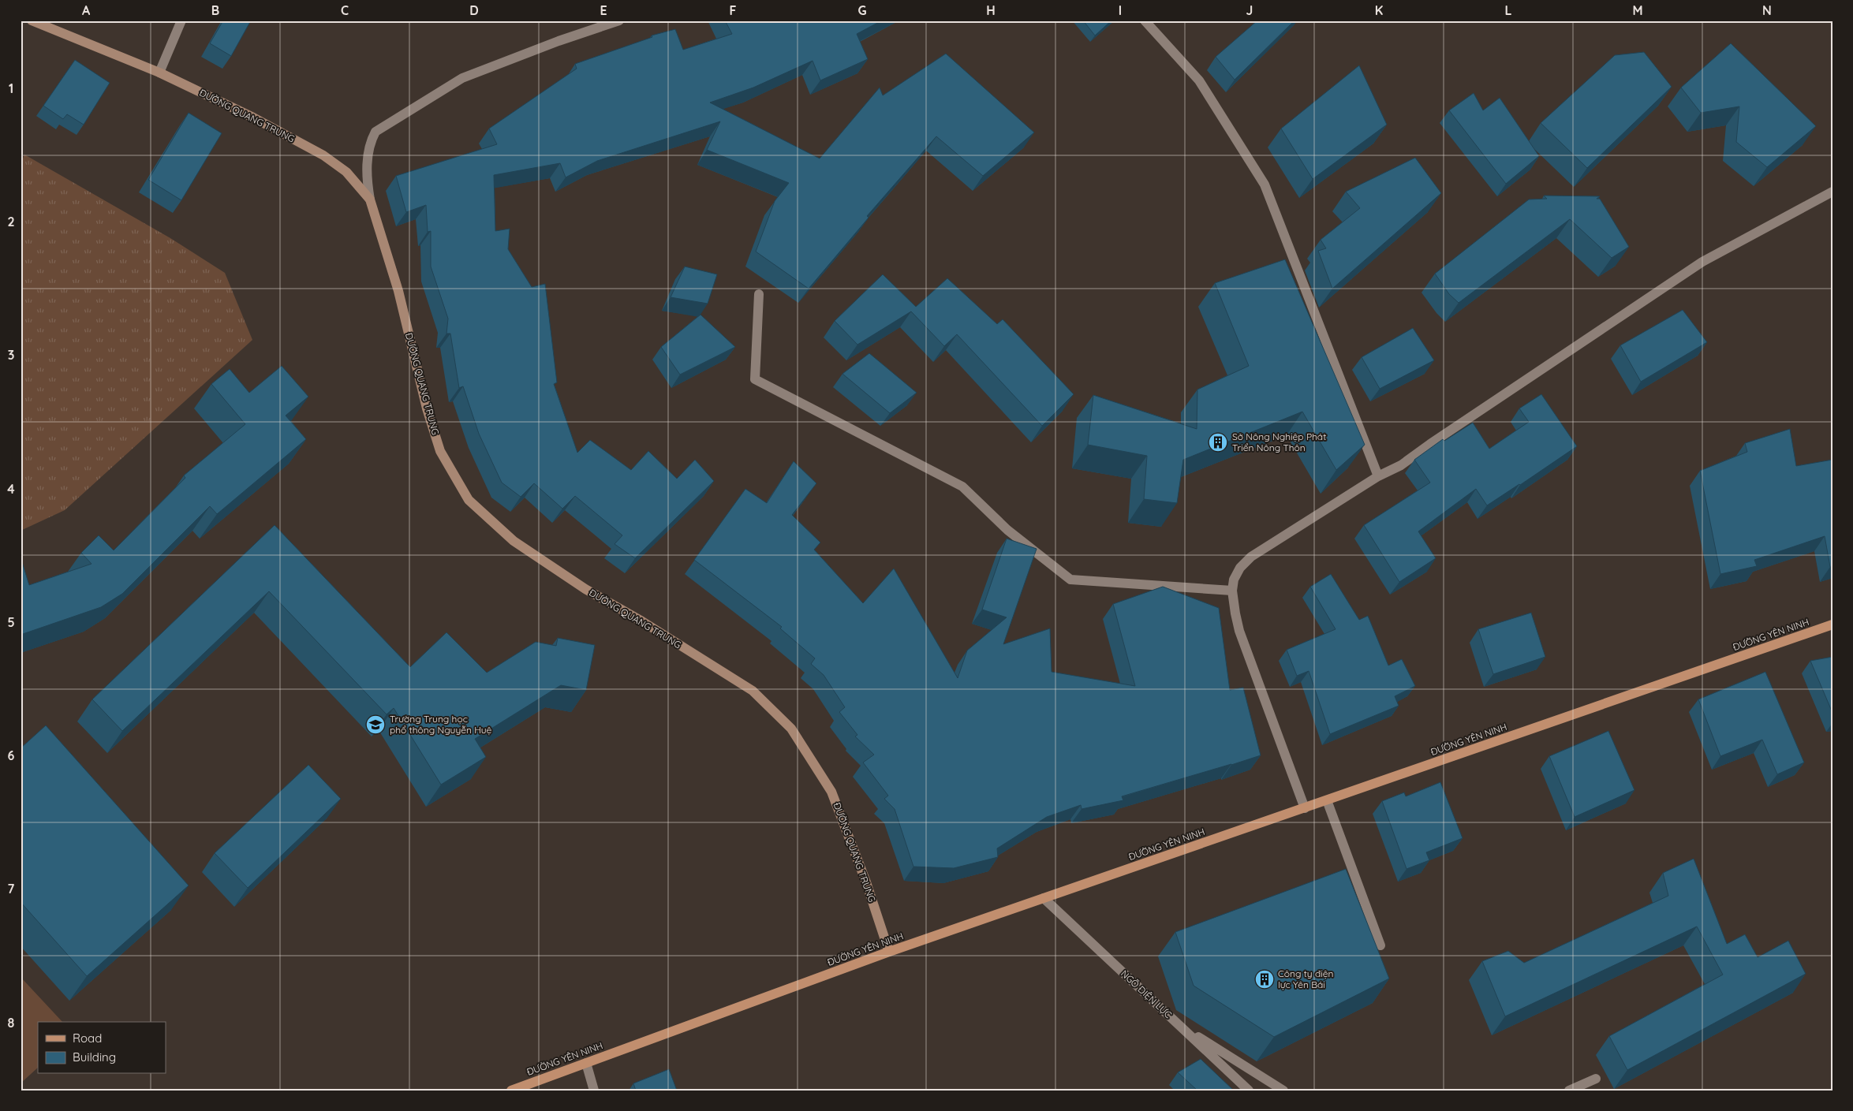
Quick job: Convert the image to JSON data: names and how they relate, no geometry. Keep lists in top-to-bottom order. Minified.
{"streets":{"main road":["ĐƯỜNG YÊN NINH"],"street":["ĐƯỜNG QUANG TRUNG","NGÕ ĐIỆN LỰC"]},"crossings":[["ĐƯỜNG QUANG TRUNG","ĐƯỜNG YÊN NINH"],["ĐƯỜNG YÊN NINH","NGÕ ĐIỆN LỰC"]],"places":{"building":["Sở Nông Nghiệp Phát Triển Nông Thôn","Công ty điện lực Yên Bái"],"school or university":["Trường Trung học phổ thông Nguyễn Huệ"]},"legend":["Road","Building"],"grid":{"columns":["A","B","C","D","E","F","G","H","I","J","K","L","M","N"],"rows":["1","2","3","4","5","6","7","8"]}}
